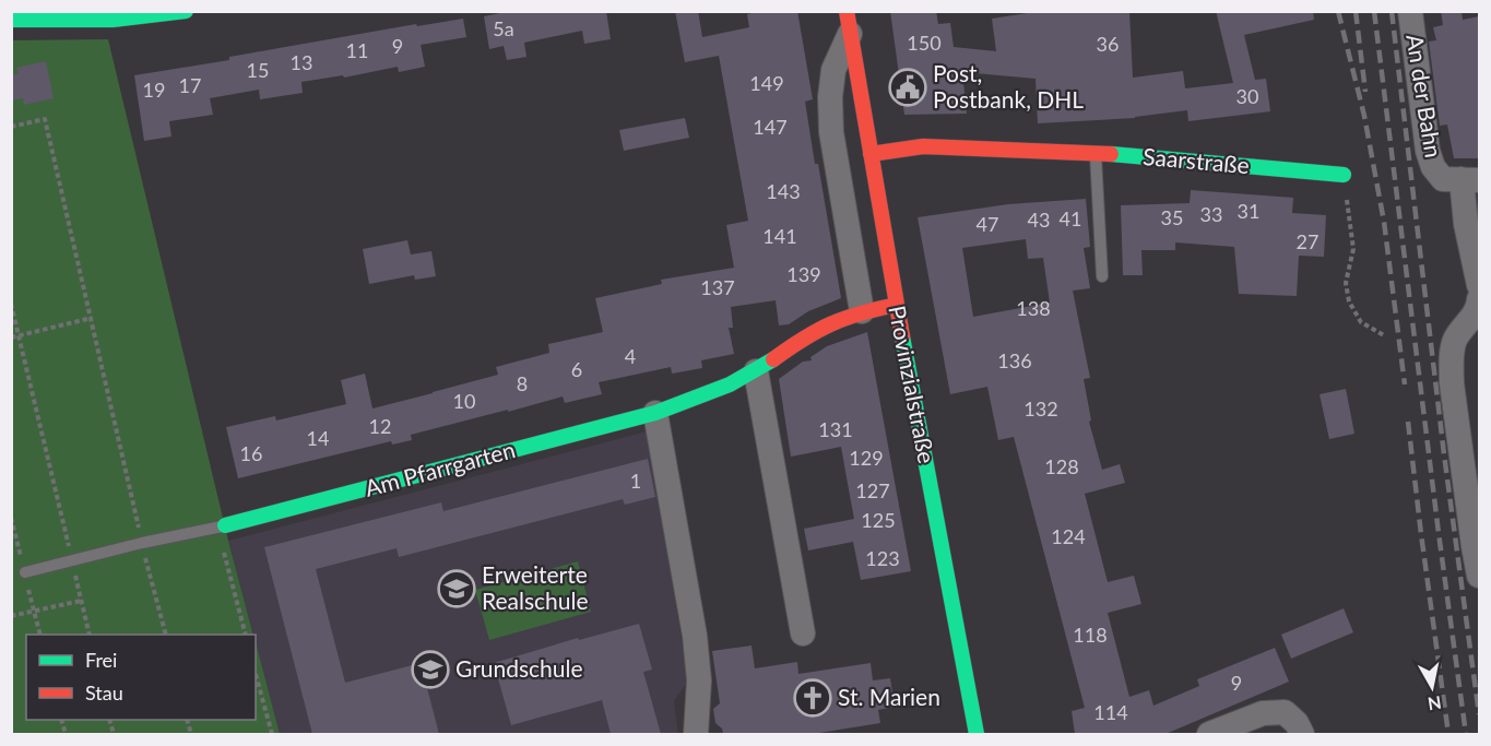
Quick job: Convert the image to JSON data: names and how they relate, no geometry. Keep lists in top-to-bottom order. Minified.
{"streets":{"street":["An der Bahn","Saarstraße","Provinzialstraße","Am Pfarrgarten"]},"crossings":[["Saarstraße","Provinzialstraße"],["Provinzialstraße","Am Pfarrgarten"]],"places":{"public building":["Post, Postbank, DHL"],"school or university":["Erweiterte Realschule","Grundschule"],"church":["St. Marien"]},"house_numbers":["5a","150","36","9","11","13","15","149","17","19","30","147","143","31","33","35","41","43","47","141","27","139","137","138","4","136","6","8","10","132","12","131","14","16","129","128","1","127","125","124","123","118","9","114"],"legend":["Frei","Stau"],"north":"bottom"}
